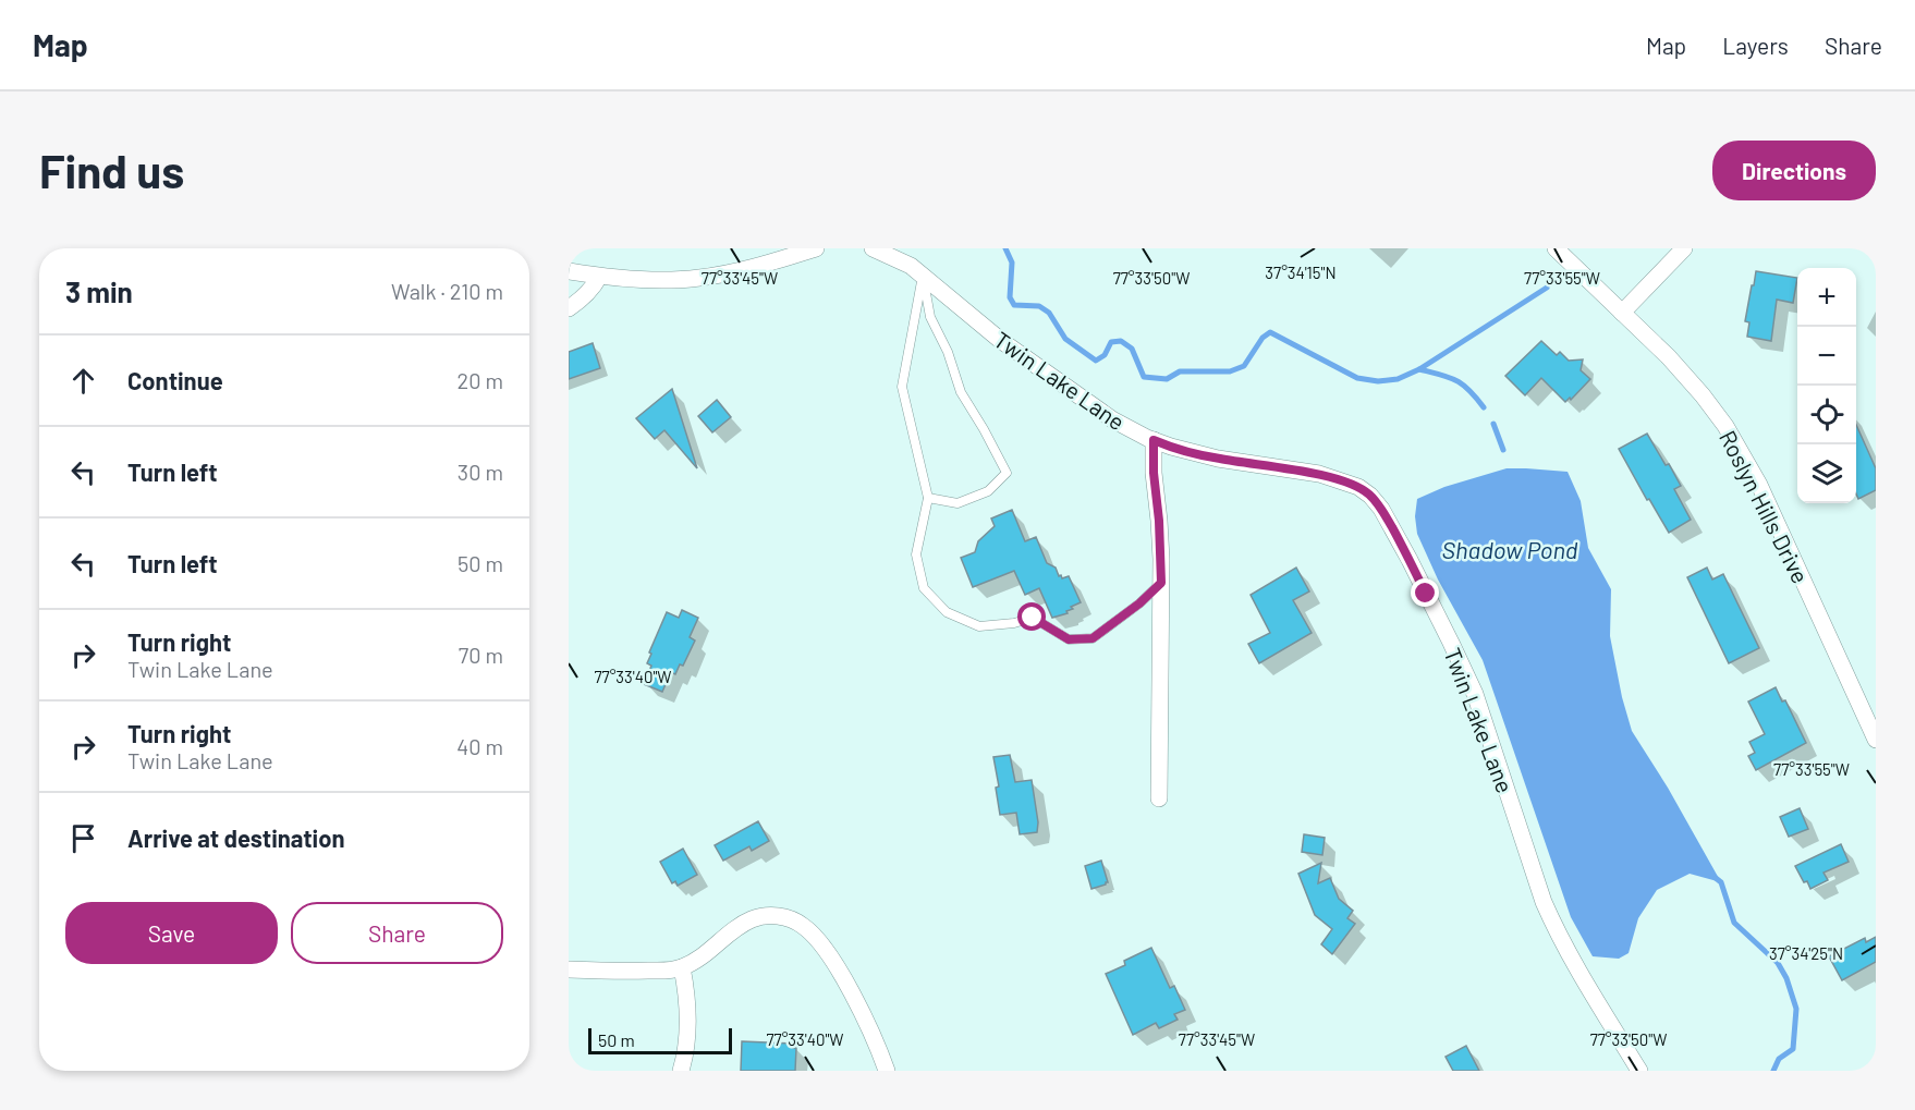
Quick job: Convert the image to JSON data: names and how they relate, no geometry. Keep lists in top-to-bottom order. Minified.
{"streets":{"street":["Twin Lake Lane","Roslyn Hills Drive"]},"water":["Shadow Pond"],"scale_bar":"50 m","page":{"header":"Map","nav":["Map","Layers","Share"],"buttons":["Directions",["Save","Share"]],"title":"Find us","heading":["3 min","Walk · 210 m"],"map_buttons":["+","−"],"list":[["Continue","20 m"],["Turn left","30 m"],["Turn left","50 m"],["Turn right","Twin Lake Lane","70 m"],["Turn right","Twin Lake Lane","40 m"],"Arrive at destination"],"scale":"50 m"},"coordinates":["37°34'15\"N","77°33'45\"W","77°33'50\"W","77°33'55\"W","77°33'40\"W","37°34'25\"N"]}
